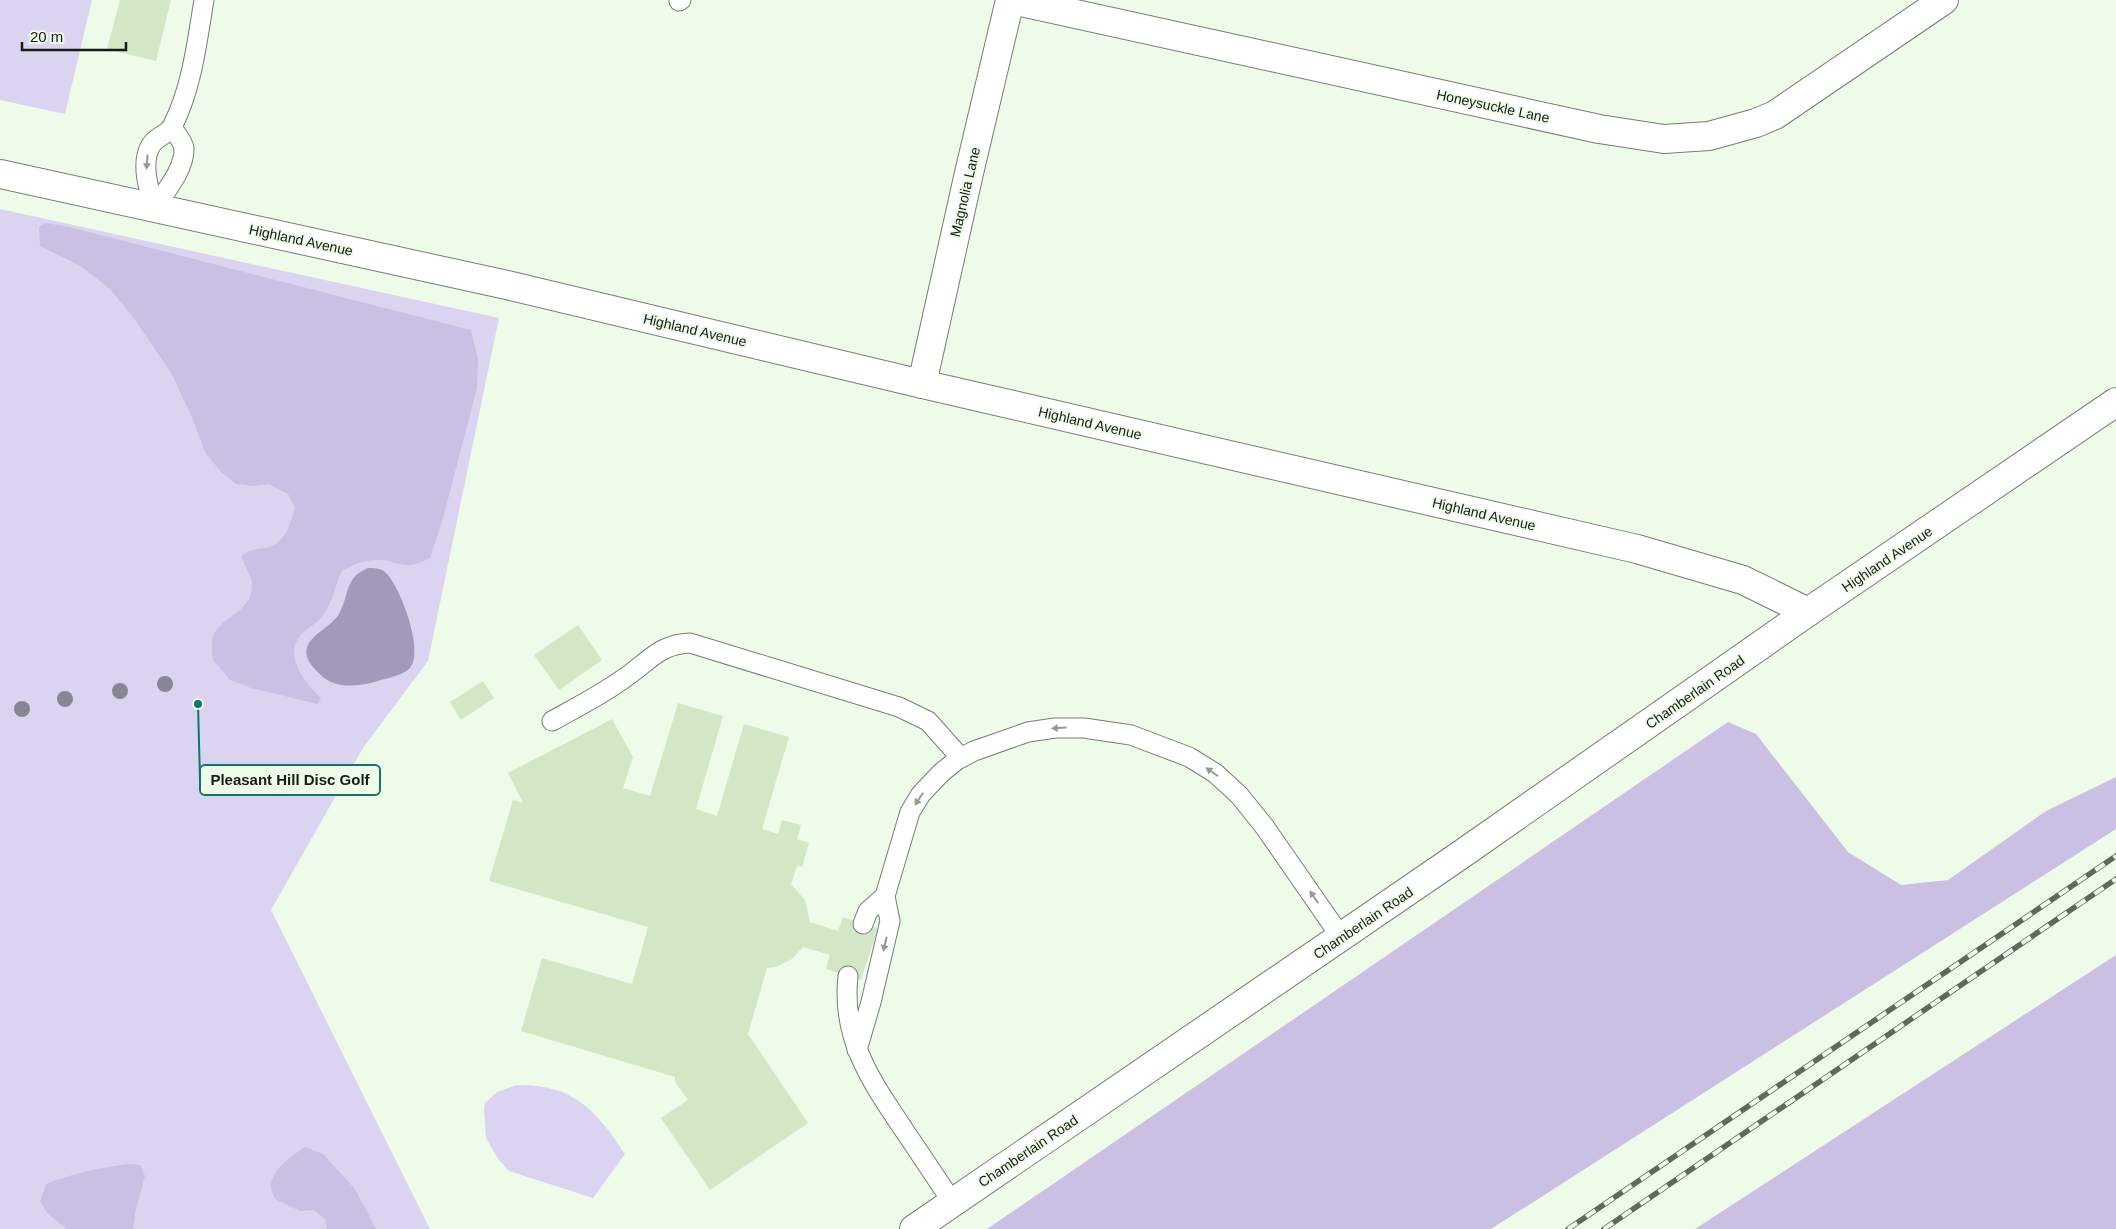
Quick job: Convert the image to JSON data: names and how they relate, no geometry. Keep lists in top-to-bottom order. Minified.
{"streets":{"street":["Honeysuckle Lane","Magnolia Lane","Highland Avenue","Chamberlain Road"]},"crossings":[["Honeysuckle Lane","Magnolia Lane"],["Magnolia Lane","Highland Avenue"],["Highland Avenue","Chamberlain Road"]],"places":["Pleasant Hill Disc Golf"],"scale_bar":"20 m"}
